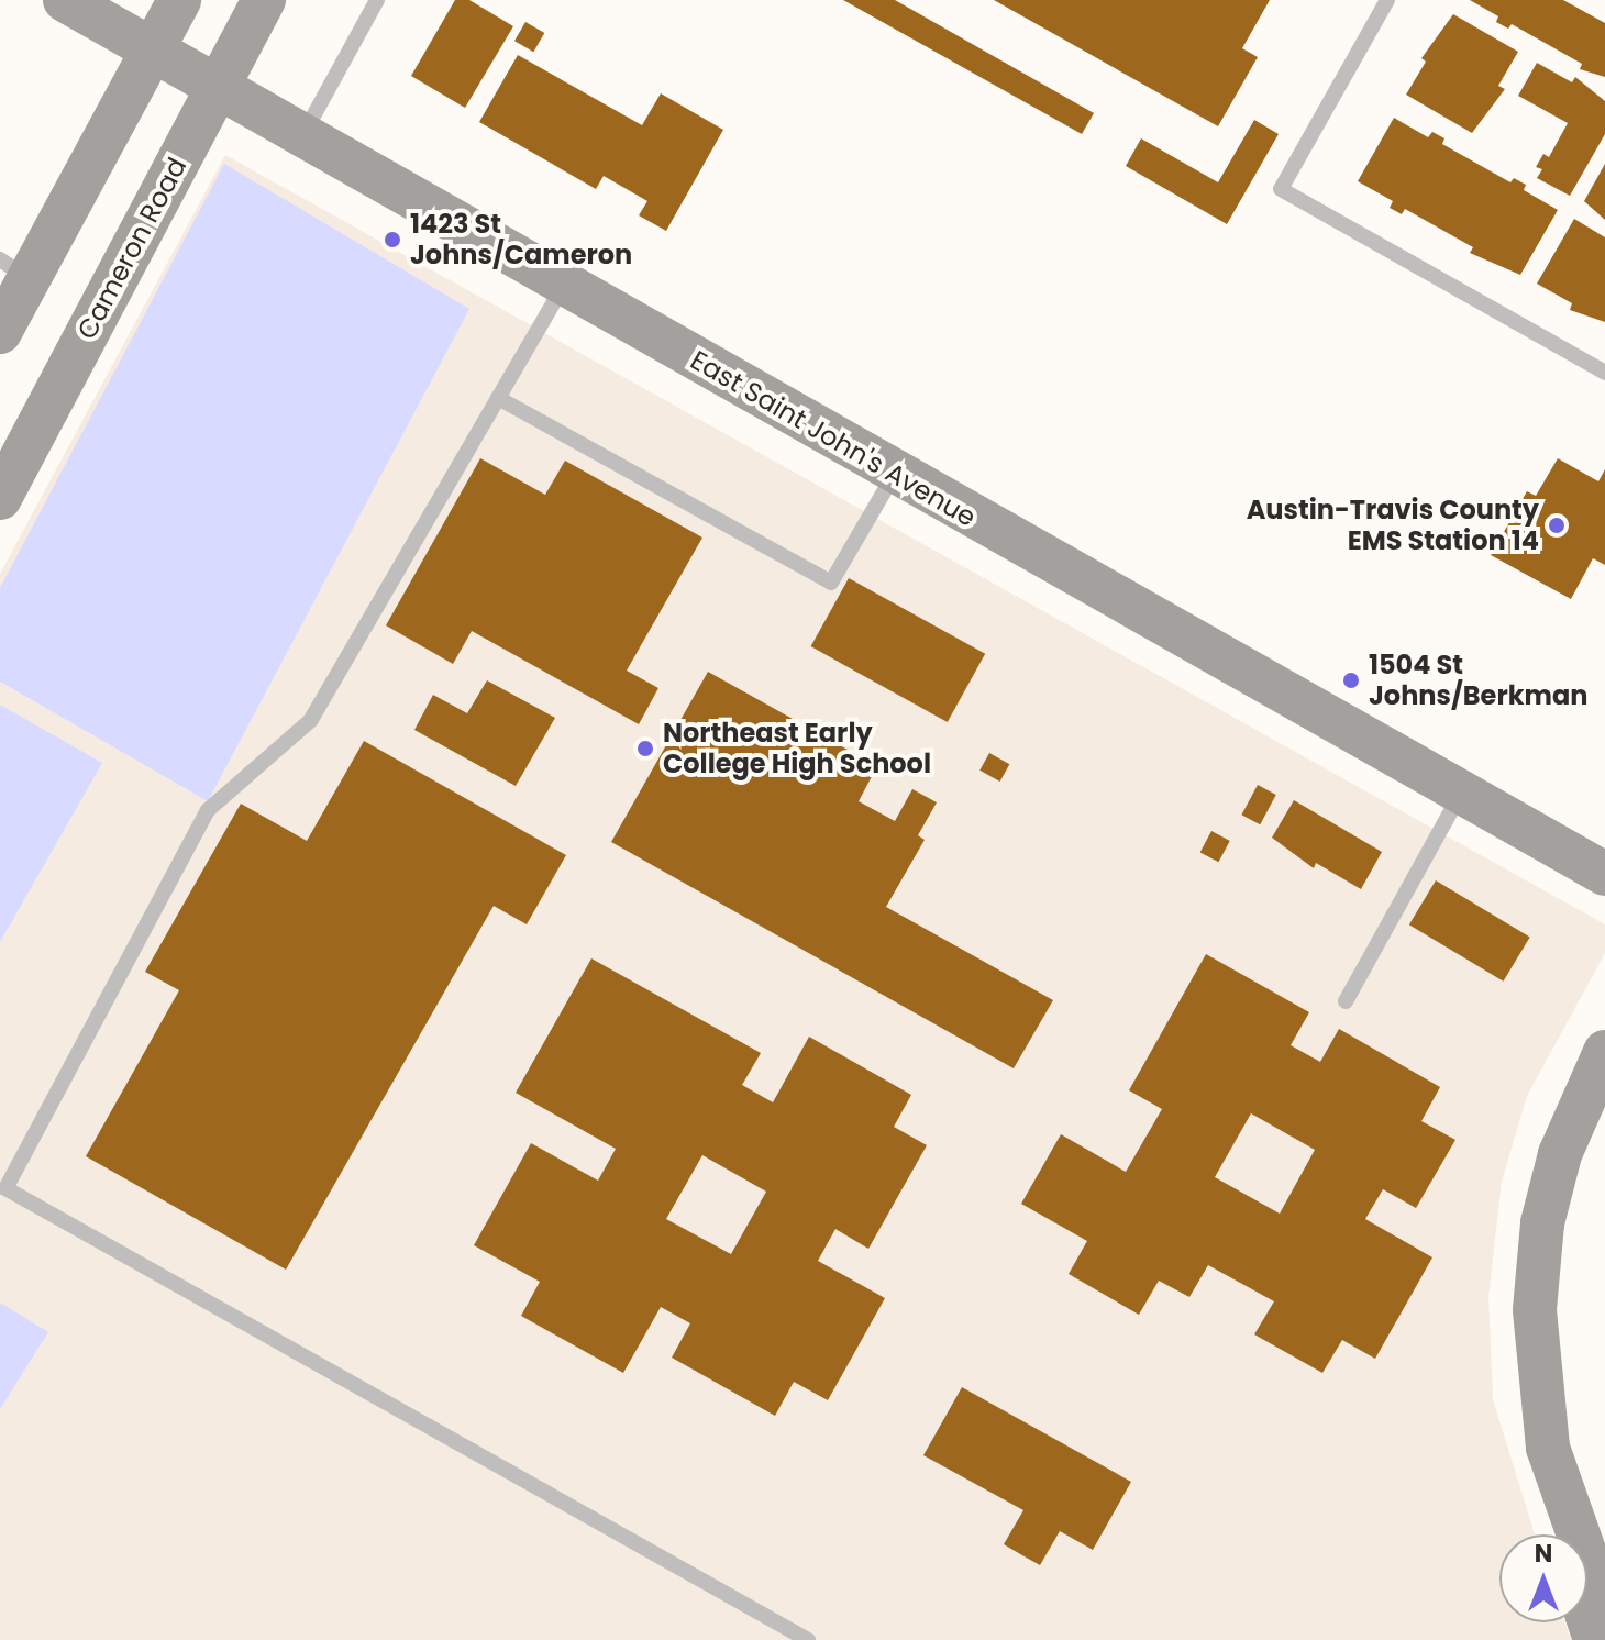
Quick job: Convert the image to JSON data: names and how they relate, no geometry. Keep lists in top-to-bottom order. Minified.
{"streets":{"street":["Cameron Road","East Saint John's Avenue"]},"crossings":[["Cameron Road","East Saint John's Avenue"]],"places":["1423 St Johns/Cameron","Austin-Travis County EMS Station 14","1504 St Johns/Berkman","Northeast Early College High School"],"north":"top"}
